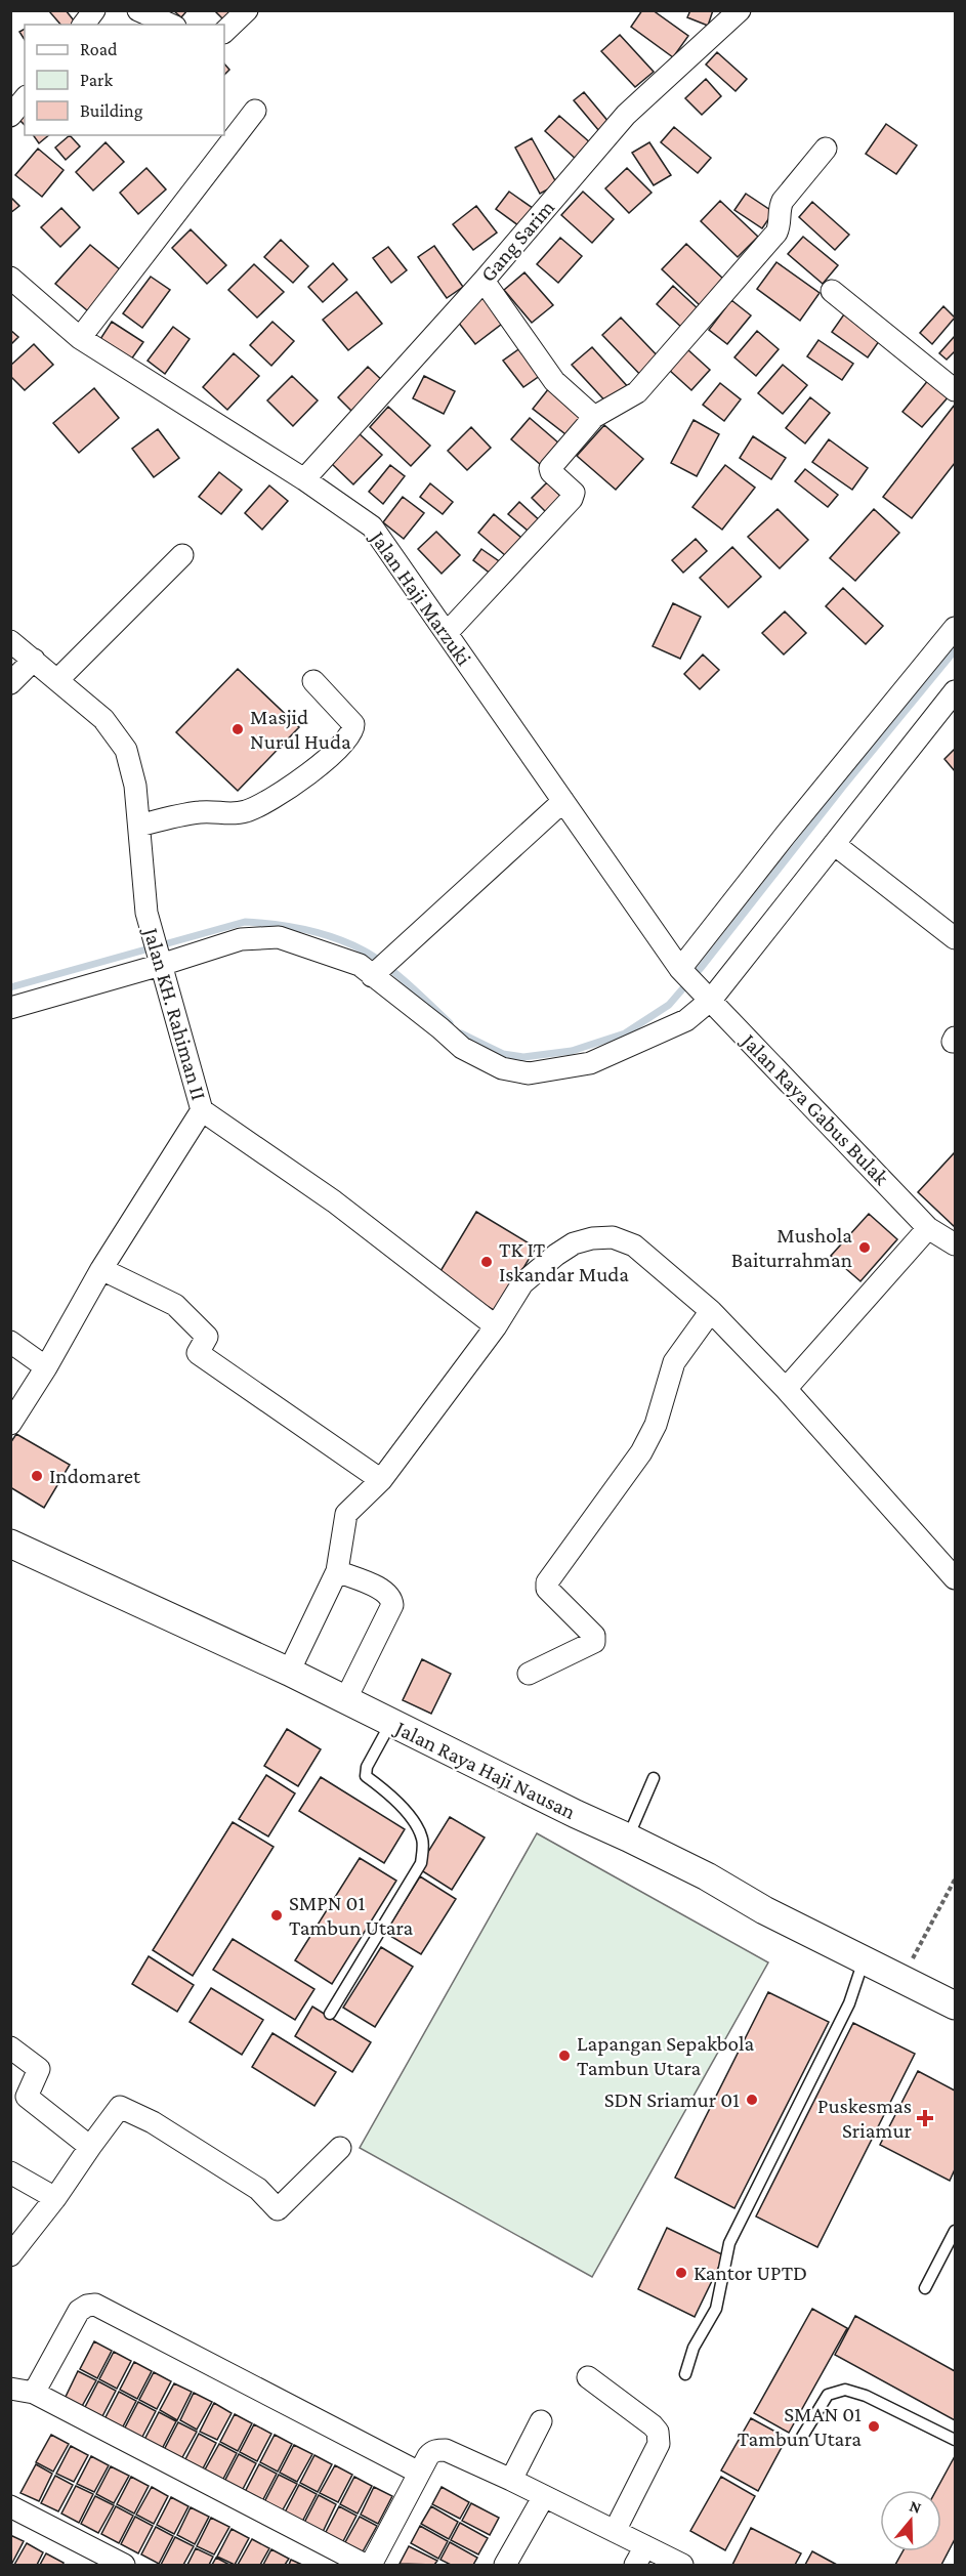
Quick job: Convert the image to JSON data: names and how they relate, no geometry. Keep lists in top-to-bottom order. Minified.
{"streets":{"street":["Gang Sarim","Jalan Haji Marzuki","Jalan KH. Rahiman II","Jalan Raya Gabus Bulak","Jalan Raya Haji Nausan"]},"crossings":[["Gang Sarim","Jalan Haji Marzuki"],["Jalan Haji Marzuki","Jalan Raya Gabus Bulak"]],"places":{"other":["Masjid Nurul Huda","Mushola Baiturrahman","TK IT Iskandar Muda","Indomaret","SMPN 01 Tambun Utara","Lapangan Sepakbola Tambun Utara","SDN Sriamur 01","Kantor UPTD","SMAN 01 Tambun Utara"],"health":["Puskesmas Sriamur"]},"legend":["Road","Park","Building"],"north":"top"}
